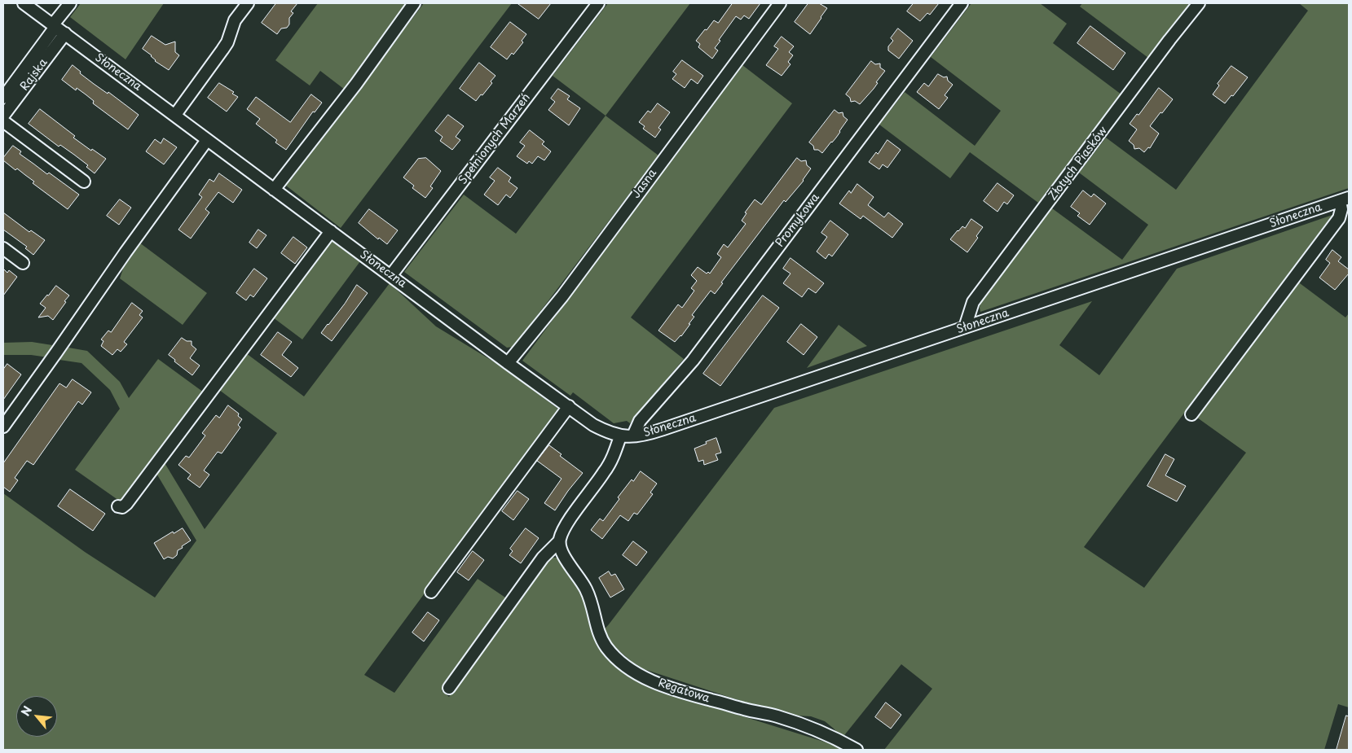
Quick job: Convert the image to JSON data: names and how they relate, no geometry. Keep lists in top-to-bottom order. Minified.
{"streets":{"street":["Słoneczna","Rajska","Spełnionych Marzeń","Złotych Piasków","Jasna","Promykowa","Regatowa"]},"crossings":[["Słoneczna","Rajska"],["Słoneczna","Spełnionych Marzeń"],["Słoneczna","Złotych Piasków"],["Słoneczna","Jasna"],["Słoneczna","Promykowa"]],"north":"top left"}
